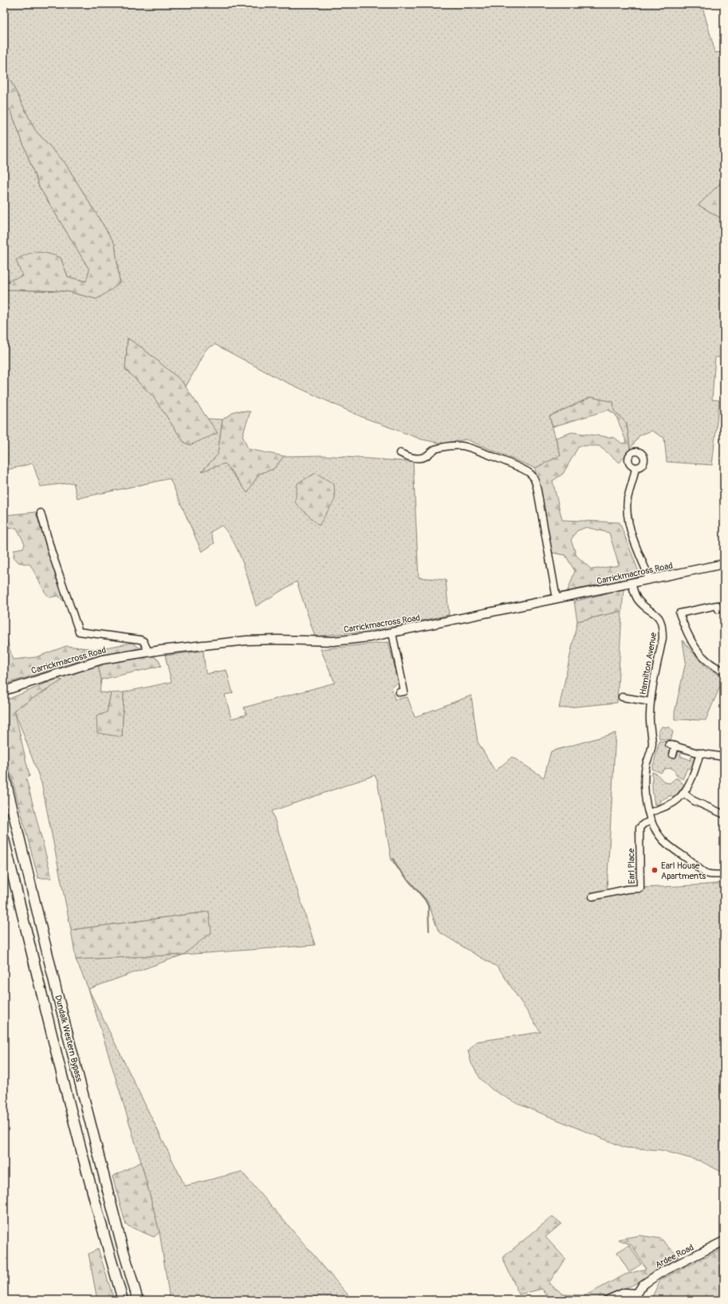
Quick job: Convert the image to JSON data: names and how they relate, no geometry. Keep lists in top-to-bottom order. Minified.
{"streets":{"highway":["Dundalk Western Bypass"],"main road":["Carrickmacross Road","Ardee Road"],"street":["Hamilton Avenue","Earl Place"]},"crossings":[["Carrickmacross Road","Hamilton Avenue"],["Hamilton Avenue","Earl Place"]],"places":["Earl House Apartments"]}
